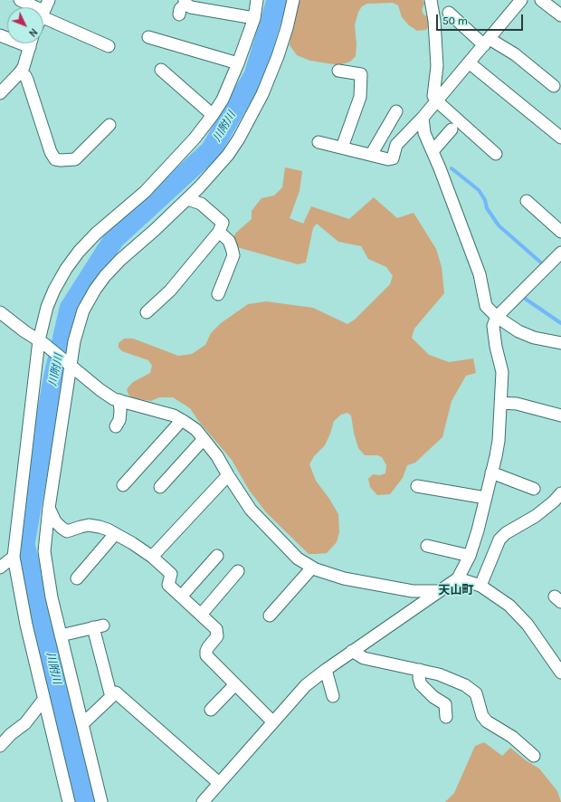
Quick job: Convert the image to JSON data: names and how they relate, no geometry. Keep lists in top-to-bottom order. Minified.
{"districts":["天山町"],"water":["川附川"],"scale_bar":"50 m","north":"bottom right"}
